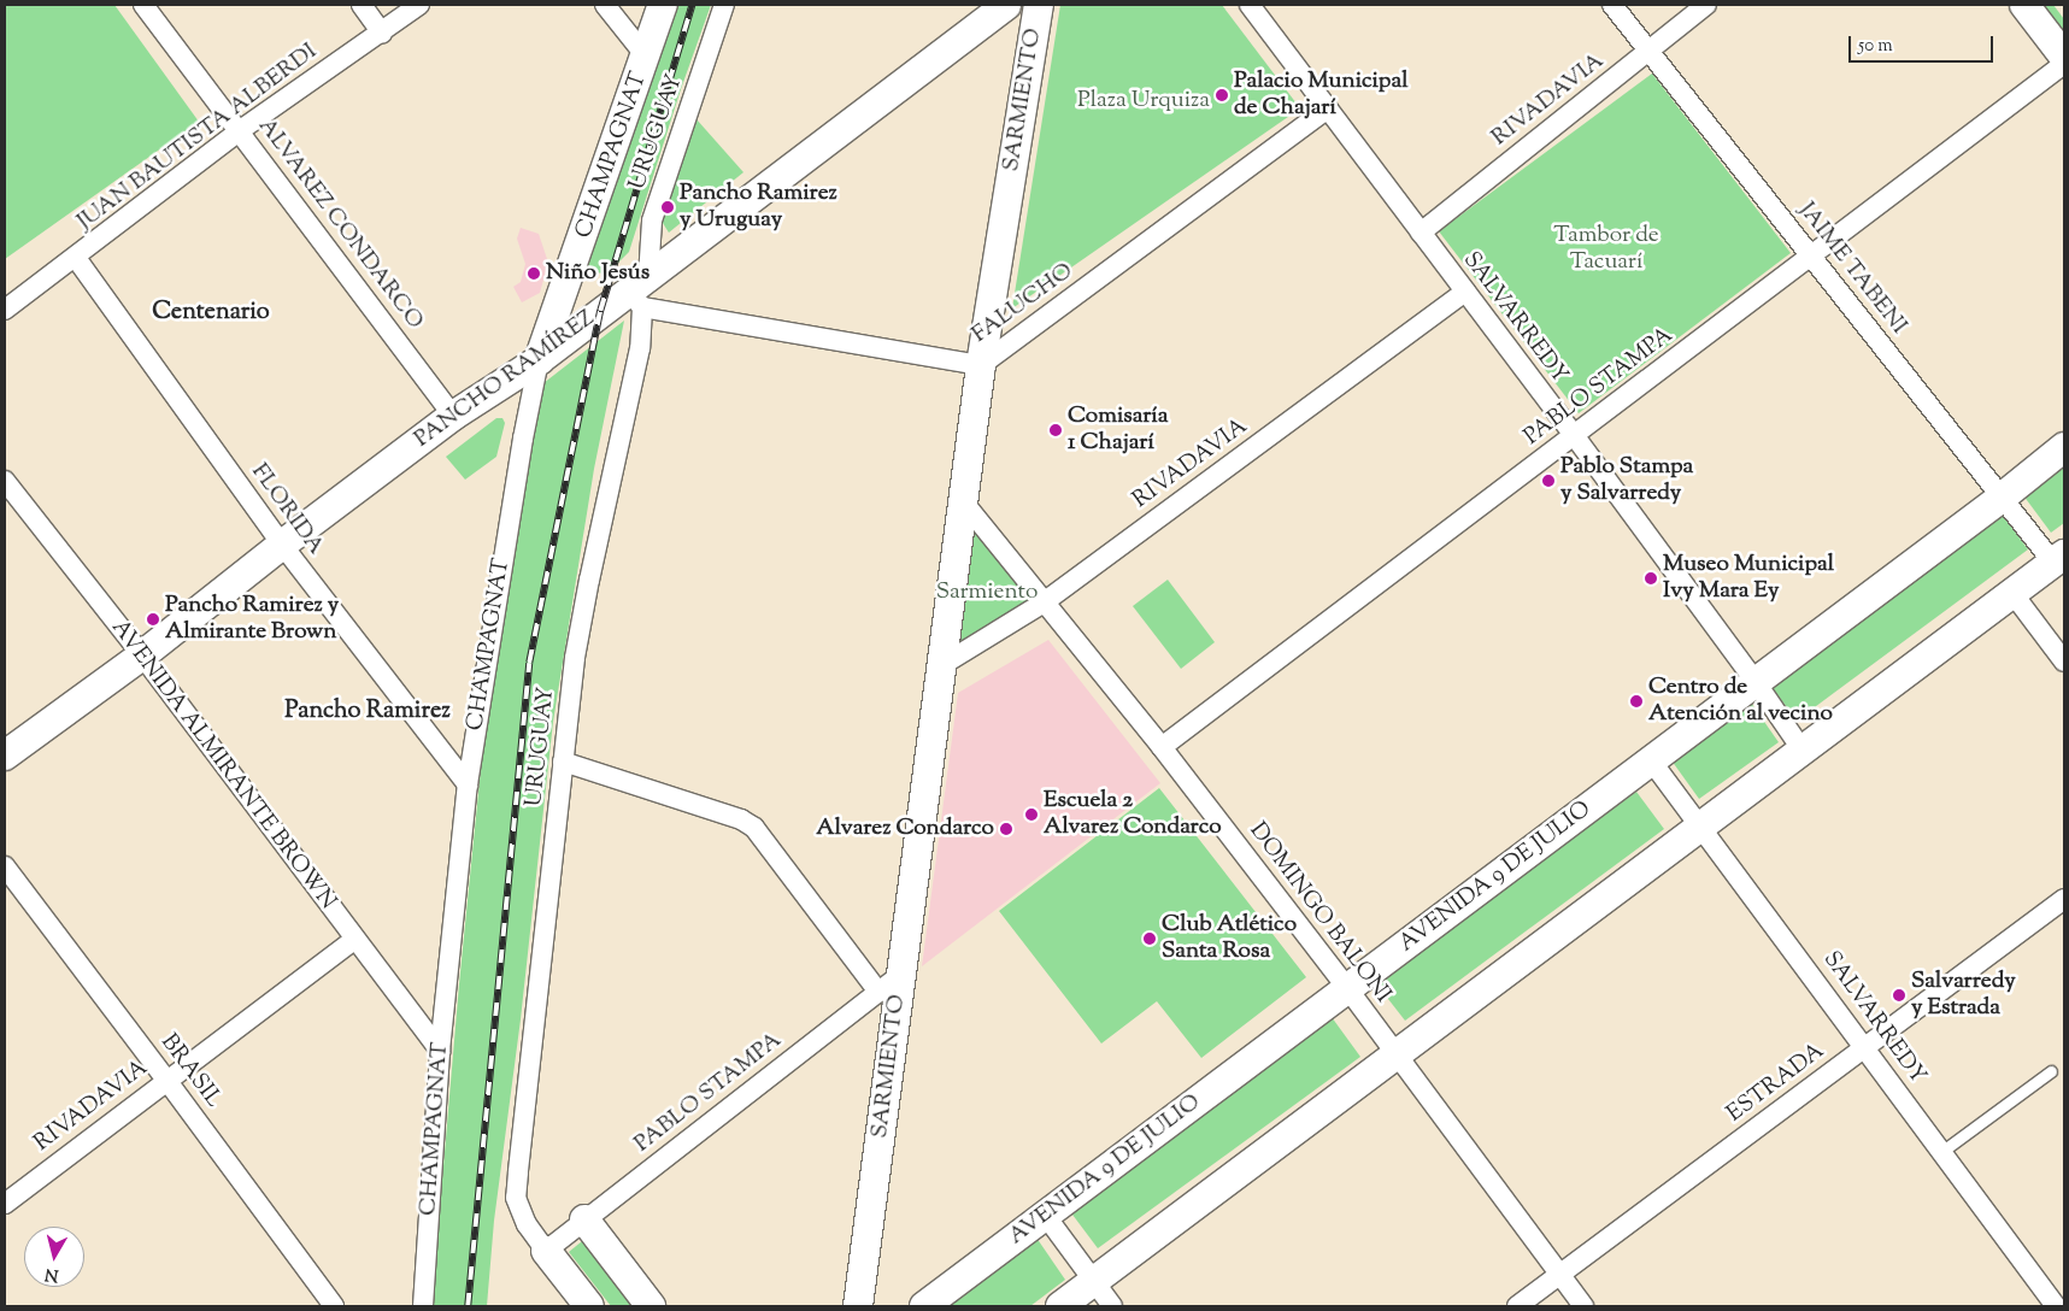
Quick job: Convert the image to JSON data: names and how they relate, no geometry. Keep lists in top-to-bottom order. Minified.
{"streets":{"street":["SARMIENTO","RIVADAVIA","URUGUAY","JUAN BAUTISTA ALBERDI","CHAMPAGNAT","ALVAREZ CONDARCO","JAIME TABENI","FALUCHO","SALVARREDY","PANCHO RAMÍREZ","PABLO STAMPA","FLORIDA","AVENIDA ALMIRANTE BROWN","AVENIDA 9 DE JULIO","DOMINGO BALONI","BRASIL","ESTRADA"]},"crossings":[["SARMIENTO","RIVADAVIA"],["SARMIENTO","FALUCHO"],["SARMIENTO","PABLO STAMPA"],["SARMIENTO","DOMINGO BALONI"],["RIVADAVIA","JAIME TABENI"],["RIVADAVIA","SALVARREDY"],["RIVADAVIA","AVENIDA ALMIRANTE BROWN"],["RIVADAVIA","DOMINGO BALONI"],["RIVADAVIA","BRASIL"],["URUGUAY","FALUCHO"],["URUGUAY","PANCHO RAMÍREZ"],["URUGUAY","PABLO STAMPA"],["JUAN BAUTISTA ALBERDI","ALVAREZ CONDARCO"],["JUAN BAUTISTA ALBERDI","FLORIDA"],["CHAMPAGNAT","PANCHO RAMÍREZ"],["CHAMPAGNAT","FLORIDA"],["CHAMPAGNAT","AVENIDA ALMIRANTE BROWN"],["ALVAREZ CONDARCO","PANCHO RAMÍREZ"],["JAIME TABENI","PABLO STAMPA"],["JAIME TABENI","AVENIDA 9 DE JULIO"],["FALUCHO","SALVARREDY"],["FALUCHO","PANCHO RAMÍREZ"],["SALVARREDY","PABLO STAMPA"],["SALVARREDY","AVENIDA 9 DE JULIO"],["SALVARREDY","ESTRADA"],["PANCHO RAMÍREZ","FLORIDA"],["PANCHO RAMÍREZ","AVENIDA ALMIRANTE BROWN"],["PABLO STAMPA","DOMINGO BALONI"],["AVENIDA 9 DE JULIO","DOMINGO BALONI"],["DOMINGO BALONI","ESTRADA"]],"districts":["Centenario","Pancho Ramirez"],"parks":["Plaza Urquiza","Tambor de Tacuarí","Sarmiento"],"places":["Palacio Municipal de Chajarí","Pancho Ramirez y Uruguay","Niño Jesús","Comisaría 1 Chajarí","Pablo Stampa y Salvarredy","Museo Municipal Ivy Mara Ey","Pancho Ramirez y Almirante Brown","Centro de Atención al vecino","Escuela 2 Alvarez Condarco","Alvarez Condarco","Club Atlético Santa Rosa","Salvarredy y Estrada"],"scale_bar":"50 m","north":"bottom"}
